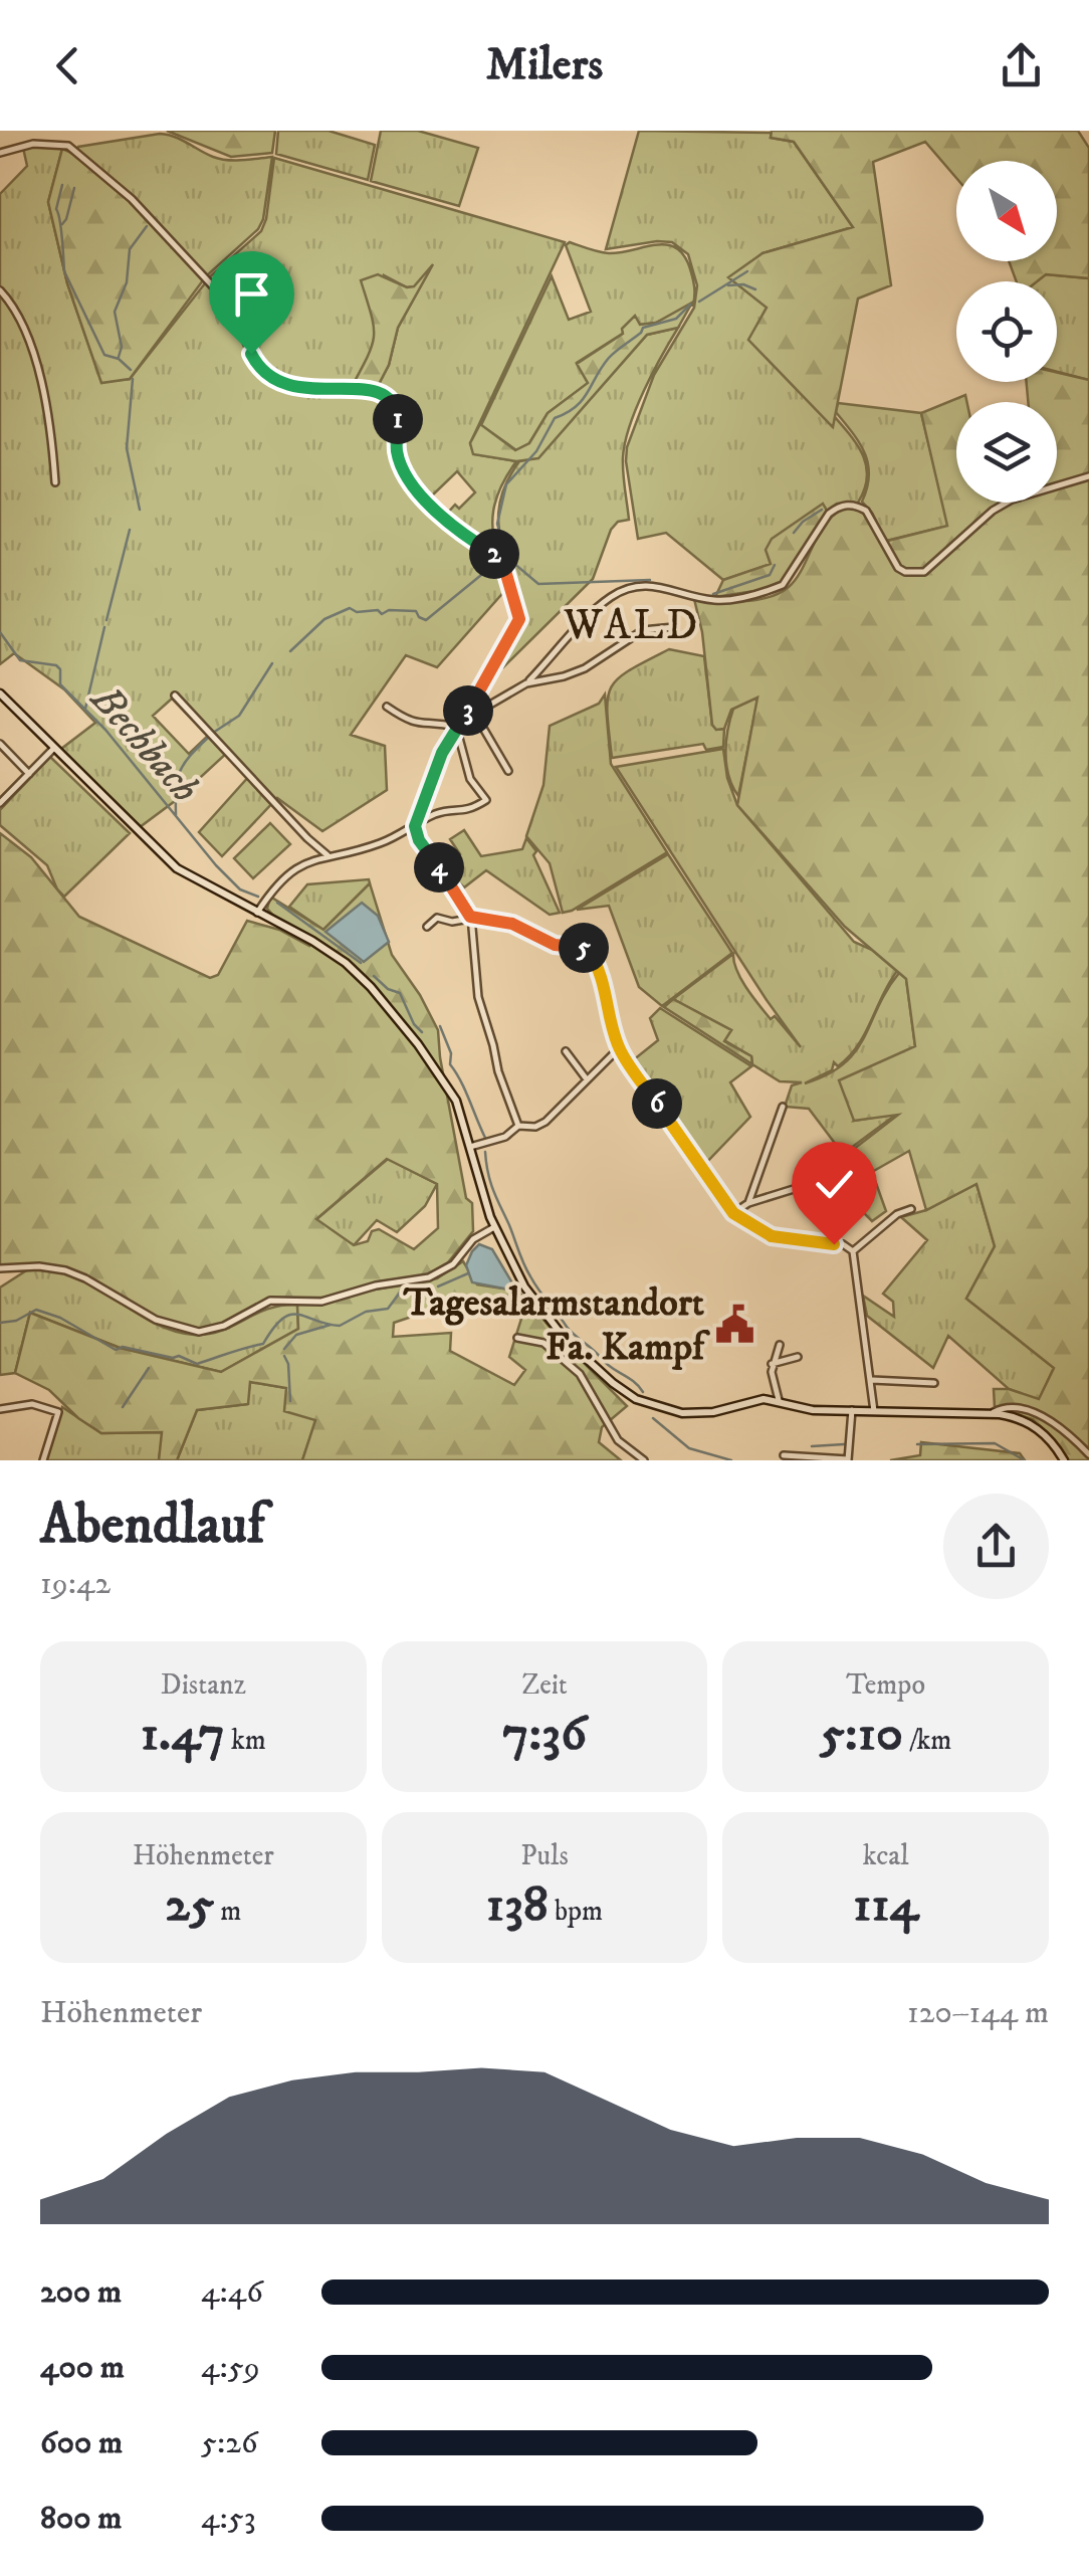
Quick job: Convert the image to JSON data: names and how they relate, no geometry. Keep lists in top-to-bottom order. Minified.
{"districts":["WALD"],"water":["Bechbach"],"places":{"public building":["Tagesalarmstandort Fa. Kampf"]},"north":"bottom right","page":{"header":"Milers","pins":["1","2","3","4","5","6"],"heading":["Abendlauf","19:42"],"stats":[["Distanz","1.47 km"],["Zeit","7:36"],["Tempo","5:10 /km"],["Höhenmeter","25 m"],["Puls","138 bpm"],["kcal","114"]],"chart":["Höhenmeter","120–144 m"],"list":[{"name":"200 m","note":"4:46"},{"name":"400 m","note":"4:59"},{"name":"600 m","note":"5:26"},{"name":"800 m","note":"4:53"}]}}
